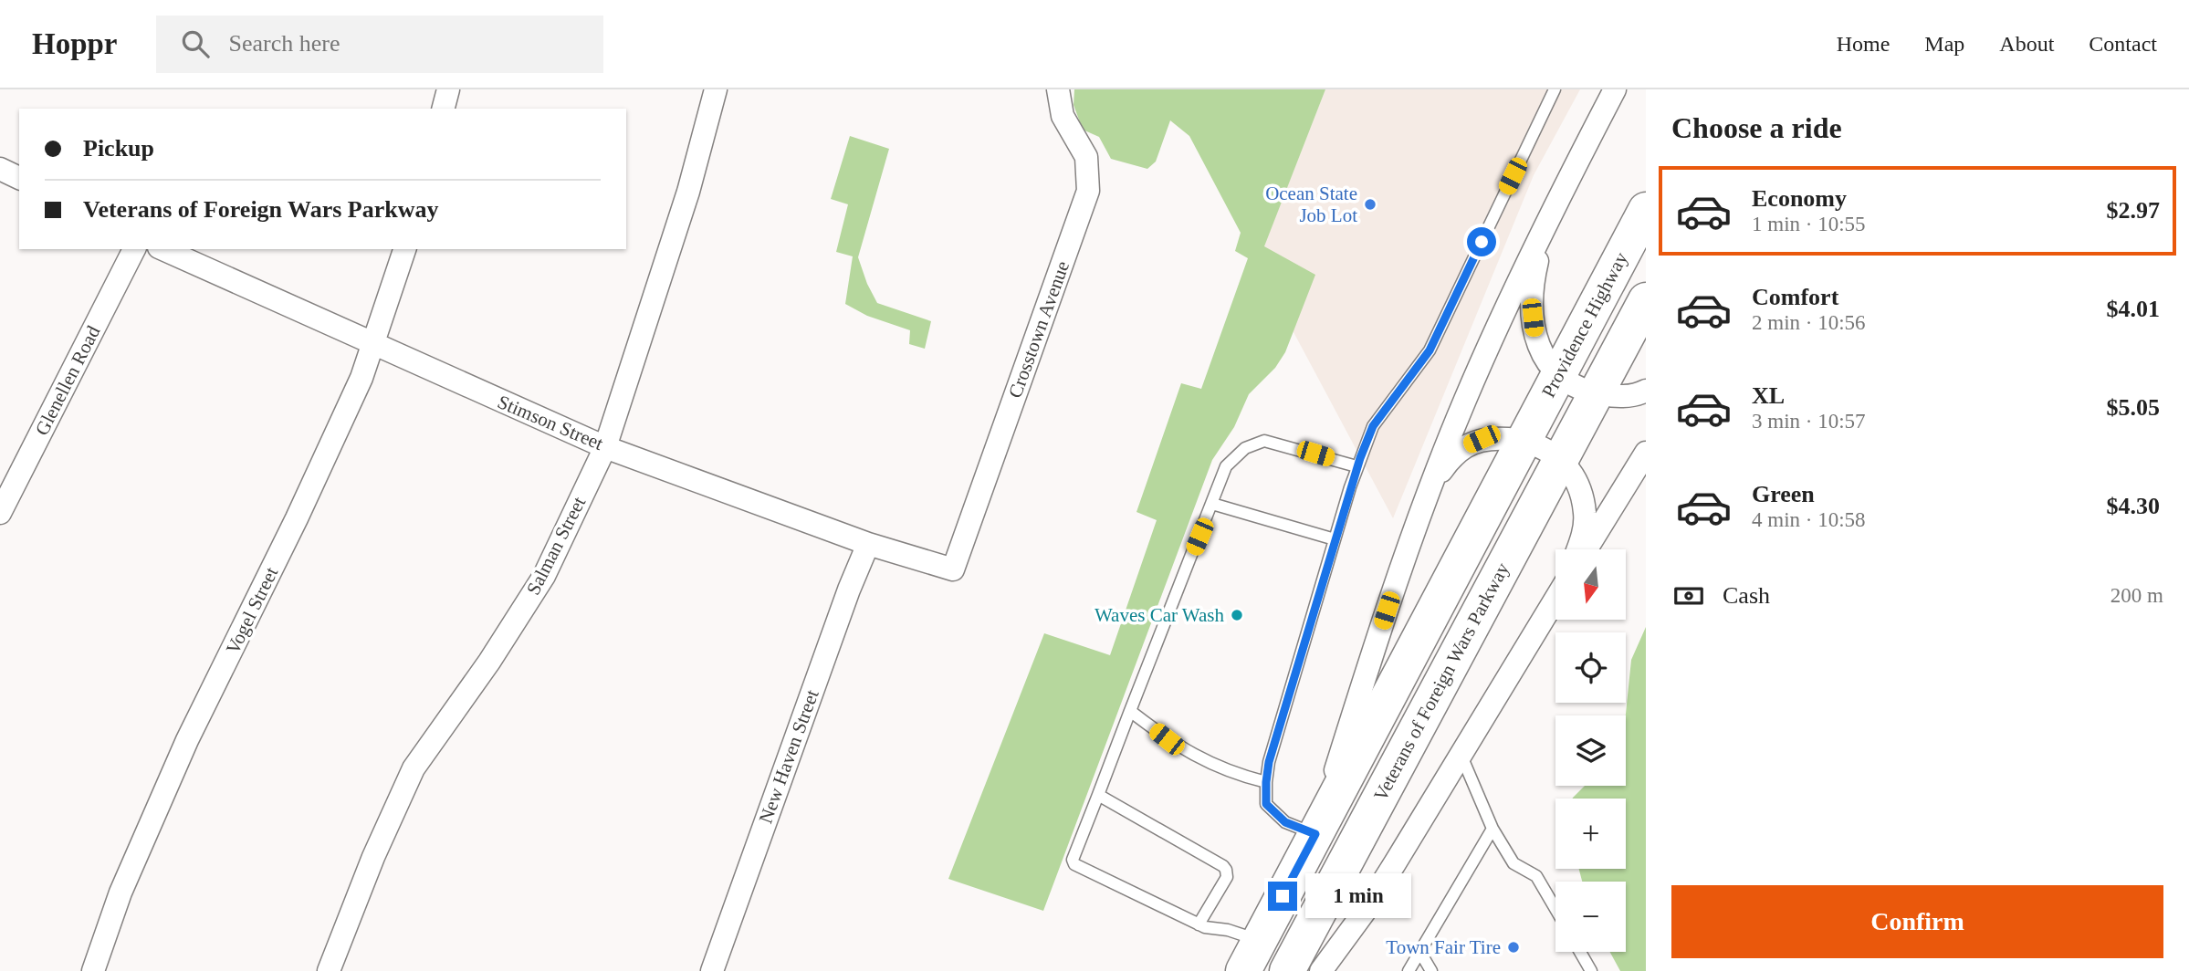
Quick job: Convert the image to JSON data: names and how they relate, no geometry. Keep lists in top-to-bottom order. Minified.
{"streets":{"highway":["Providence Highway","Veterans of Foreign Wars Parkway"],"street":["Crosstown Avenue","Glenellen Road","Stimson Street","Salman Street","Vogel Street","New Haven Street"]},"crossings":[["Providence Highway","Veterans of Foreign Wars Parkway"],["Crosstown Avenue","Stimson Street"],["Stimson Street","Salman Street"],["Stimson Street","Vogel Street"],["Stimson Street","New Haven Street"]],"places":["Ocean State Job Lot","Waves Car Wash","Town Fair Tire"],"north":"bottom","page":{"header":"Hoppr","search":"Search here","nav":["Home","Map","About","Contact"],"heading":"Choose a ride","banner":["Pickup","Veterans of Foreign Wars Parkway"],"list":[{"name":"Economy","note":"1 min · 10:55","value":"$2.97"},{"name":"Comfort","note":"2 min · 10:56","value":"$4.01"},{"name":"XL","note":"3 min · 10:57","value":"$5.05"},{"name":"Green","note":"4 min · 10:58","value":"$4.30"}],"map_buttons":["+","−"],"pay":["Cash","200 m"],"buttons":"Confirm","bubble":"1 min"}}
